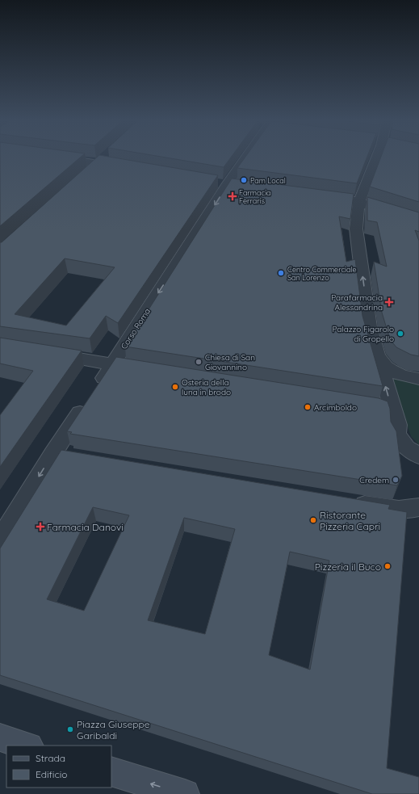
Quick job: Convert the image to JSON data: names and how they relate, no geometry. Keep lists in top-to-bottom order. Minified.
{"streets":{"street":["Corso Roma"]},"one_way":["Corso Roma"],"places":{"other":["Pam Local","Centro Commerciale San Lorenzo","Palazzo Figarolo di Gropello","Chiesa di San Giovannino","Osteria della luna in brodo","Arcimboldo","Credem","Ristorante Pizzeria Capri","Pizzeria il Buco","Piazza Giuseppe Garibaldi"],"health":["Farmacia Ferraris","Parafarmacia Alessandrina","Farmacia Danovi"]},"legend":["Strada","Edificio"]}
